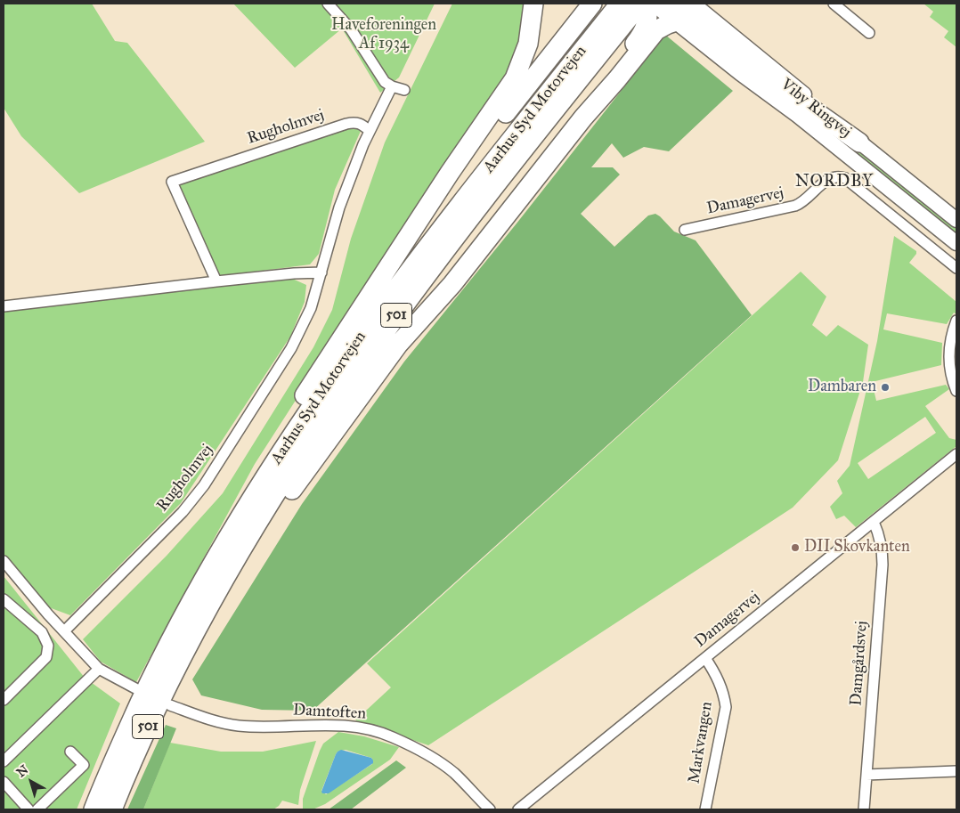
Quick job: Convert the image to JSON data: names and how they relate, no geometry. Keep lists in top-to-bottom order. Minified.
{"streets":{"highway":["Aarhus Syd Motorvejen","501"],"main road":["Viby Ringvej"],"street":["Rugholmvej","Damagervej","Damgårdsvej","Damtoften","Markvangen"]},"crossings":[["Viby Ringvej","Aarhus Syd Motorvejen"],["Damagervej","Damgårdsvej"],["Damagervej","Markvangen"]],"districts":["NORDBY"],"parks":["Haveforeningen Af 1934"],"places":["Dambaren","DII Skovkanten"],"north":"top left"}
